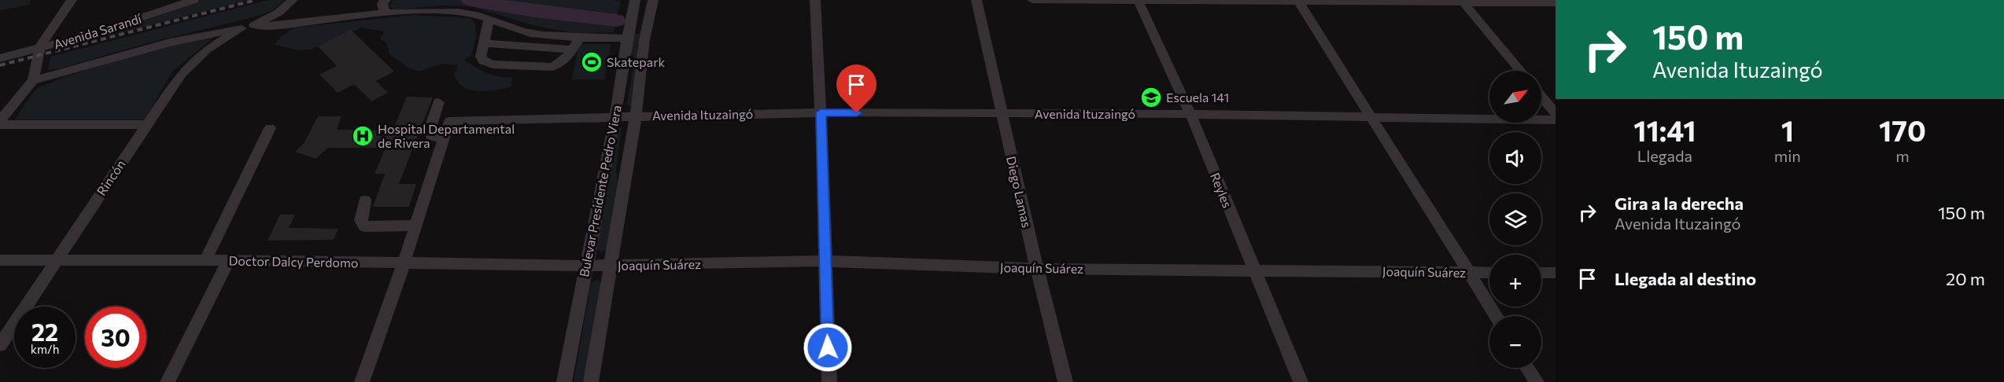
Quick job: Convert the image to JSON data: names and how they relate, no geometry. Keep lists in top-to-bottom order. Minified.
{"streets":{"street":["Avenida Sarandí","Avenida Ituzaingó","Rincón","Reyles","Bulevar Presidente Pedro Viera","Diego Lamas","Doctor Dalcy Perdomo","Joaquín Suárez"]},"crossings":[["Avenida Ituzaingó","Reyles"],["Avenida Ituzaingó","Bulevar Presidente Pedro Viera"],["Avenida Ituzaingó","Diego Lamas"],["Rincón","Doctor Dalcy Perdomo"],["Reyles","Joaquín Suárez"],["Bulevar Presidente Pedro Viera","Doctor Dalcy Perdomo"],["Bulevar Presidente Pedro Viera","Joaquín Suárez"],["Diego Lamas","Joaquín Suárez"],["Doctor Dalcy Perdomo","Joaquín Suárez"]],"places":{"sports":["Skatepark"],"school or university":["Escuela 141"],"hospital":["Hospital Departamental de Rivera"]},"north":"top right","page":{"turn":["150 m","Avenida Ituzaingó"],"map_buttons":["+","−"],"eta":["11:41","Llegada","1","min","170","m"],"list":[{"name":"Gira a la derecha","note":"Avenida Ituzaingó","value":"150 m"},{"name":"Llegada al destino","value":"20 m"}],"speed":"22 km/h","limit":"30"}}
